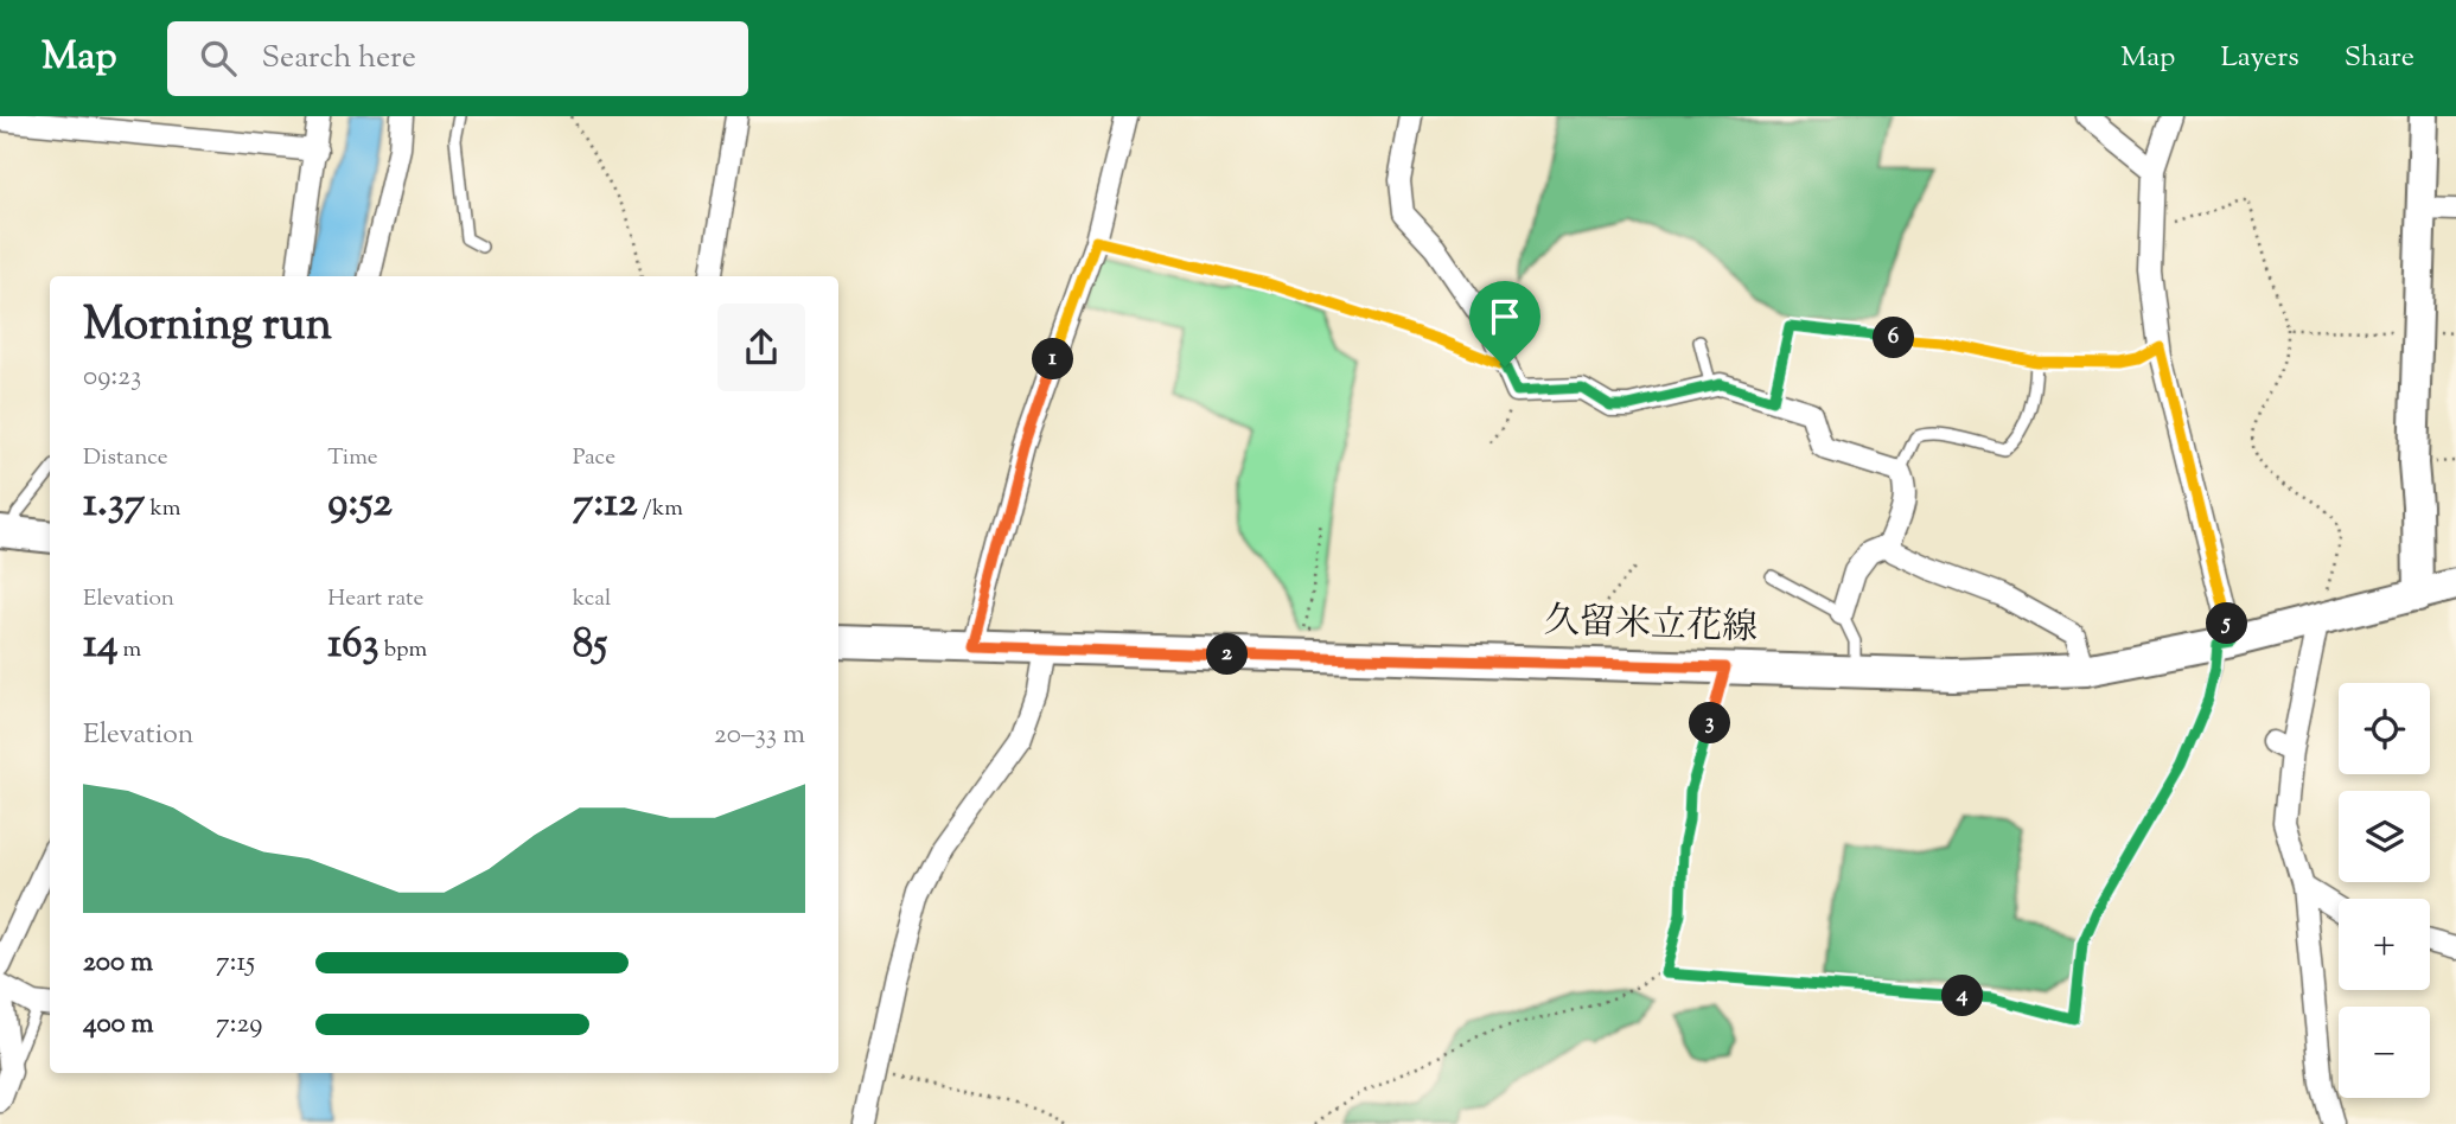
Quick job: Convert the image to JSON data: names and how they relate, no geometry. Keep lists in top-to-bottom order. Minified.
{"streets":{"main road":["久留米立花線"]},"page":{"header":"Map","search":"Search here","nav":["Map","Layers","Share"],"heading":["Morning run","09:23"],"pins":["6","1","5","2","3","4"],"stats":[["Distance","1.37 km"],["Time","9:52"],["Pace","7:12 /km"],["Elevation","14 m"],["Heart rate","163 bpm"],["kcal","85"]],"map_buttons":["+","−"],"chart":["Elevation","20–33 m"],"list":[{"name":"200 m","note":"7:15"},{"name":"400 m","note":"7:29"}]}}
